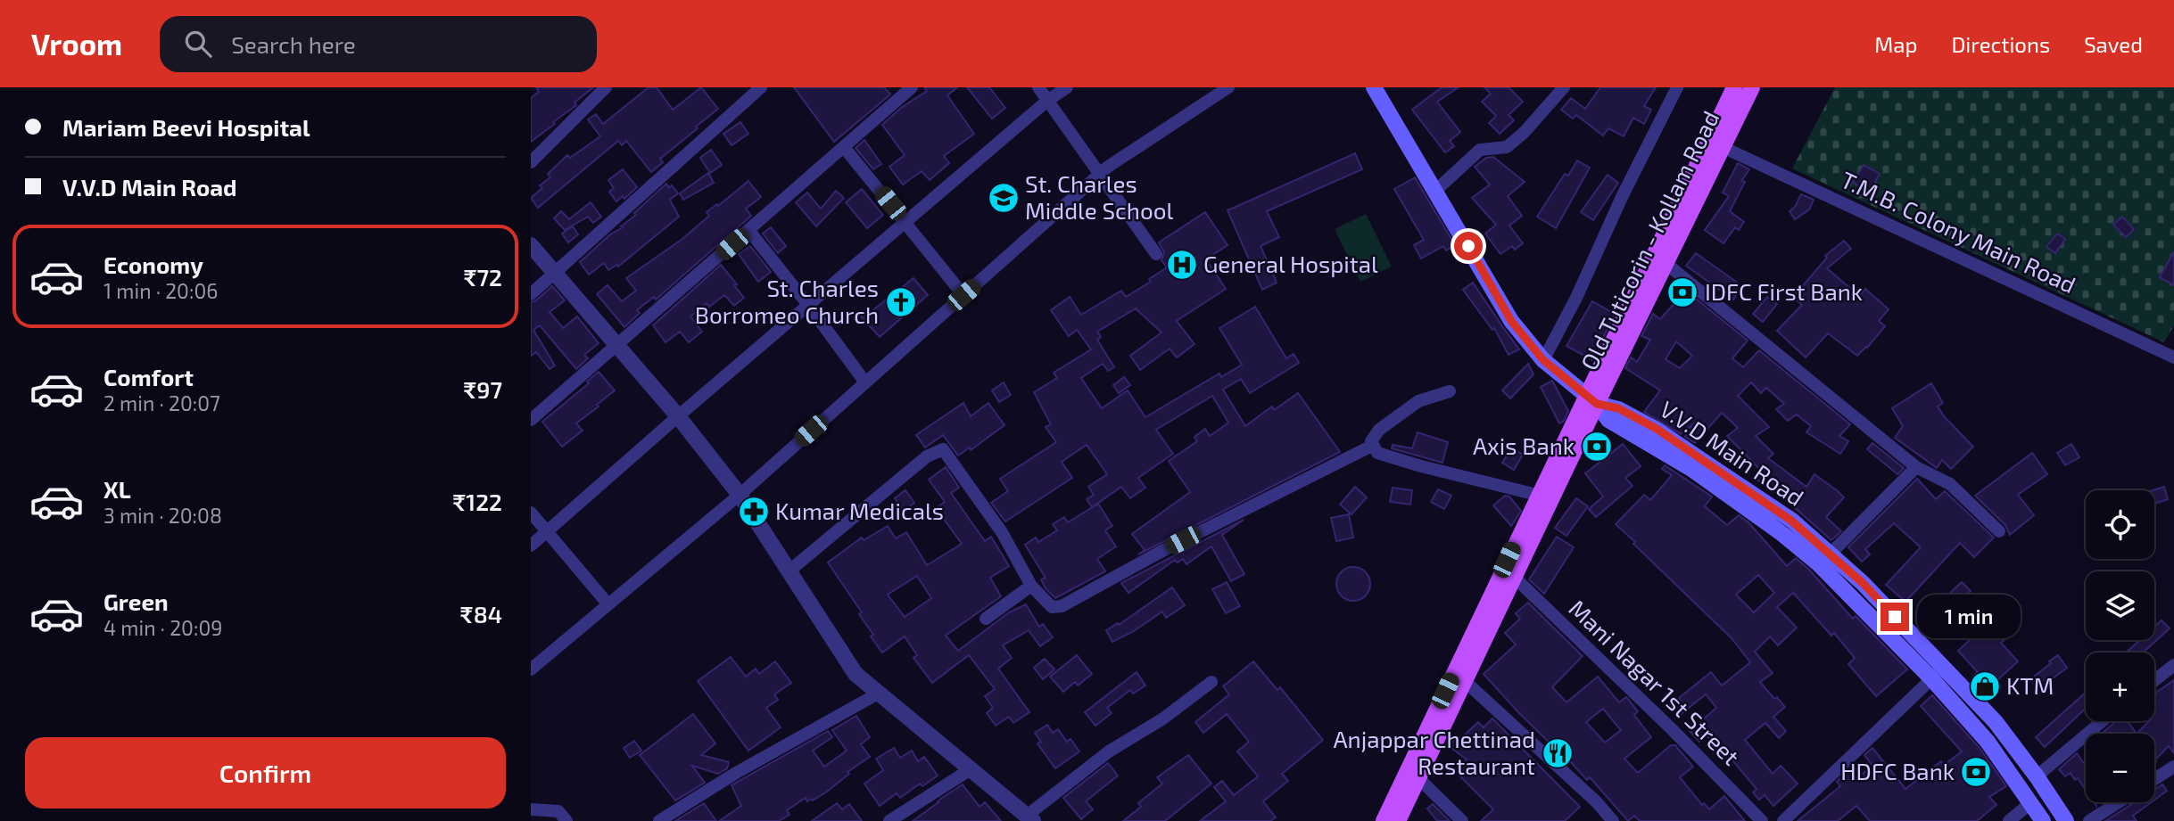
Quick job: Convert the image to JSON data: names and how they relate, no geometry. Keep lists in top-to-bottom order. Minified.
{"streets":{"main road":["Old Tuticorin - Kollam Road","V.V.D Main Road"],"street":["T.M.B. Colony Main Road","Mani Nagar 1st Street"]},"crossings":[["T.M.B. Colony Main Road","Old Tuticorin - Kollam Road"],["Old Tuticorin - Kollam Road","V.V.D Main Road"],["Old Tuticorin - Kollam Road","Mani Nagar 1st Street"]],"places":{"school or university":["St. Charles Middle School"],"hospital":["General Hospital"],"bank":["IDFC First Bank","Axis Bank","HDFC Bank"],"church":["St. Charles Borromeo Church"],"pharmacy":["Kumar Medicals"],"shop":["KTM"],"restaurant":["Anjappar Chettinad Restaurant"]},"page":{"header":"Vroom","search":"Search here","nav":["Map","Directions","Saved"],"banner":["Mariam Beevi Hospital","V.V.D Main Road"],"list":[{"name":"Economy","note":"1 min · 20:06","value":"₹72"},{"name":"Comfort","note":"2 min · 20:07","value":"₹97"},{"name":"XL","note":"3 min · 20:08","value":"₹122"},{"name":"Green","note":"4 min · 20:09","value":"₹84"}],"map_buttons":["+","−"],"bubble":"1 min","buttons":"Confirm"}}
